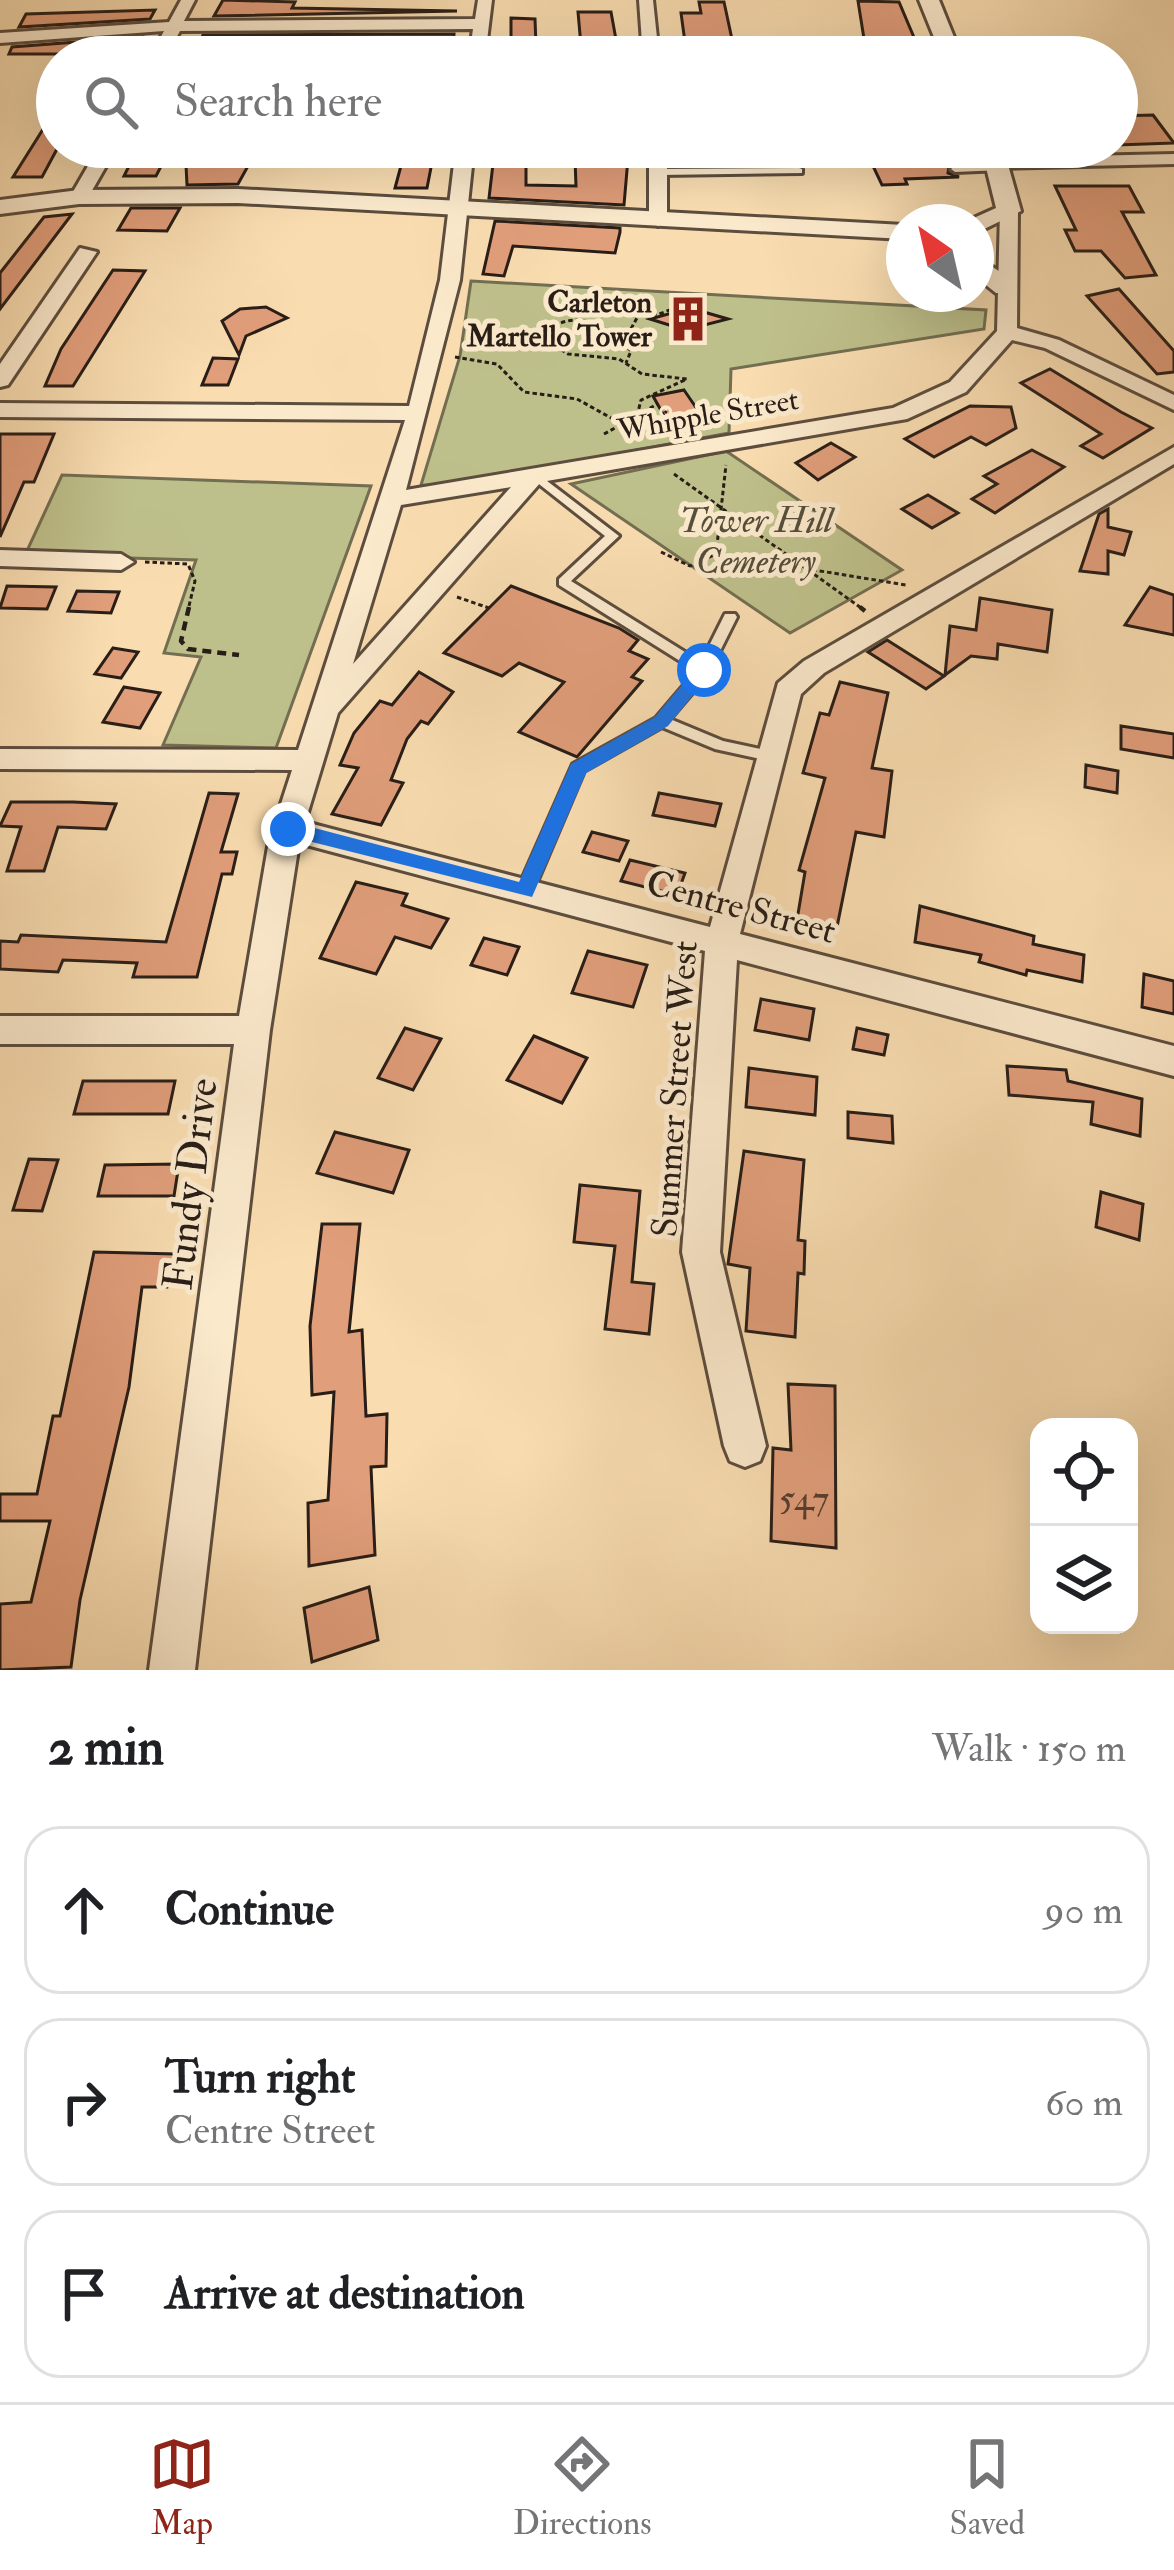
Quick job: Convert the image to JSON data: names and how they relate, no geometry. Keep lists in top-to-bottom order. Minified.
{"streets":{"street":["Whipple Street","Centre Street","Summer Street West","Fundy Drive"]},"crossings":[["Whipple Street","Fundy Drive"],["Centre Street","Summer Street West"],["Centre Street","Fundy Drive"]],"parks":["Tower Hill Cemetery"],"places":{"building":["Carleton Martello Tower"]},"house_numbers":["547"],"north":"top left","page":{"search":"Search here","heading":["2 min","Walk · 150 m"],"list":[["Continue","90 m"],["Turn right","Centre Street","60 m"],"Arrive at destination"],"nav":["Map","Directions","Saved"]}}
